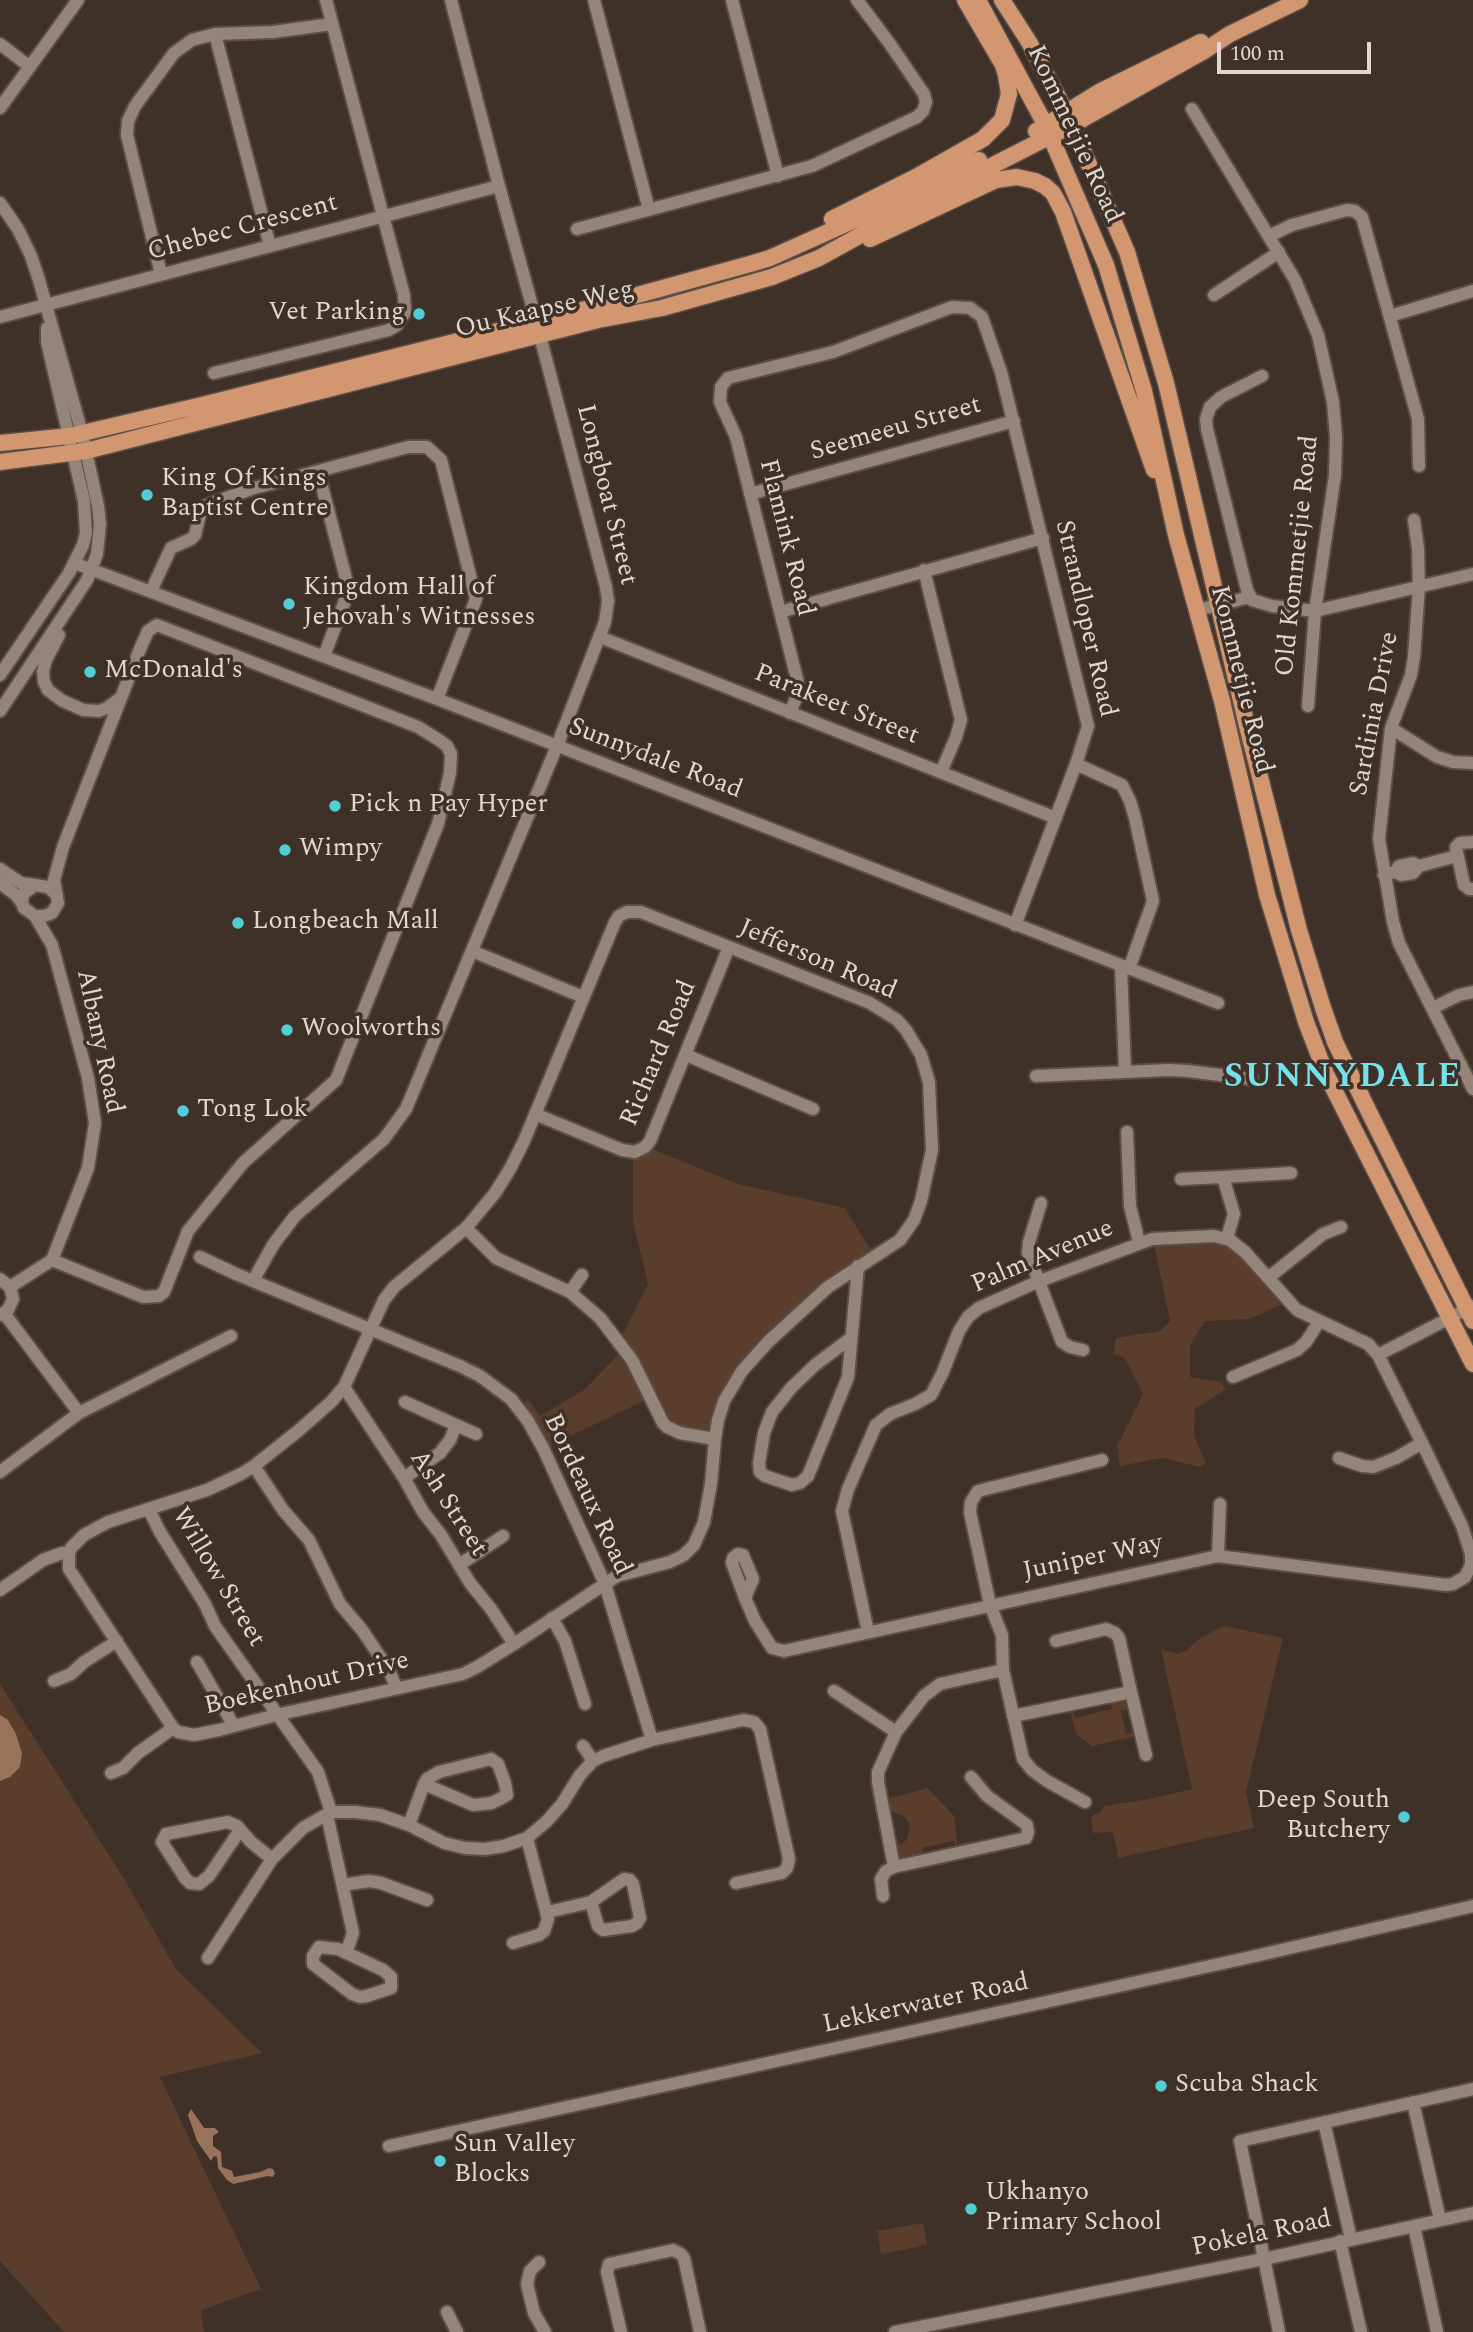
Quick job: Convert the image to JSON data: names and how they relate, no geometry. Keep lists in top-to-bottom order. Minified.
{"streets":{"main road":["Kommetjie Road","Ou Kaapse Weg"],"street":["Chebec Crescent","Seemeeu Street","Longboat Street","Flamink Road","Old Kommetjie Road","Strandloper Road","Parakeet Street","Sardinia Drive","Sunnydale Road","Jefferson Road","Albany Road","Richard Road","Palm Avenue","Bordeaux Road","Ash Street","Juniper Way","Willow Street","Boekenhout Drive","Lekkerwater Road","Pokela Road"]},"crossings":[["Kommetjie Road","Ou Kaapse Weg"],["Chebec Crescent","Longboat Street"],["Ou Kaapse Weg","Longboat Street"],["Seemeeu Street","Flamink Road"],["Seemeeu Street","Strandloper Road"],["Longboat Street","Parakeet Street"],["Longboat Street","Sunnydale Road"],["Longboat Street","Bordeaux Road"],["Flamink Road","Strandloper Road"],["Flamink Road","Parakeet Street"],["Strandloper Road","Parakeet Street"],["Strandloper Road","Sunnydale Road"],["Jefferson Road","Richard Road"],["Jefferson Road","Bordeaux Road"],["Jefferson Road","Boekenhout Drive"],["Palm Avenue","Juniper Way"],["Bordeaux Road","Boekenhout Drive"],["Ash Street","Boekenhout Drive"],["Willow Street","Boekenhout Drive"]],"districts":["SUNNYDALE"],"places":["Vet Parking","King Of Kings Baptist Centre","Kingdom Hall of Jehovah's Witnesses","McDonald's","Pick n Pay Hyper","Wimpy","Longbeach Mall","Woolworths","Tong Lok","Deep South Butchery","Scuba Shack","Sun Valley Blocks","Ukhanyo Primary School"],"scale_bar":"100 m"}
